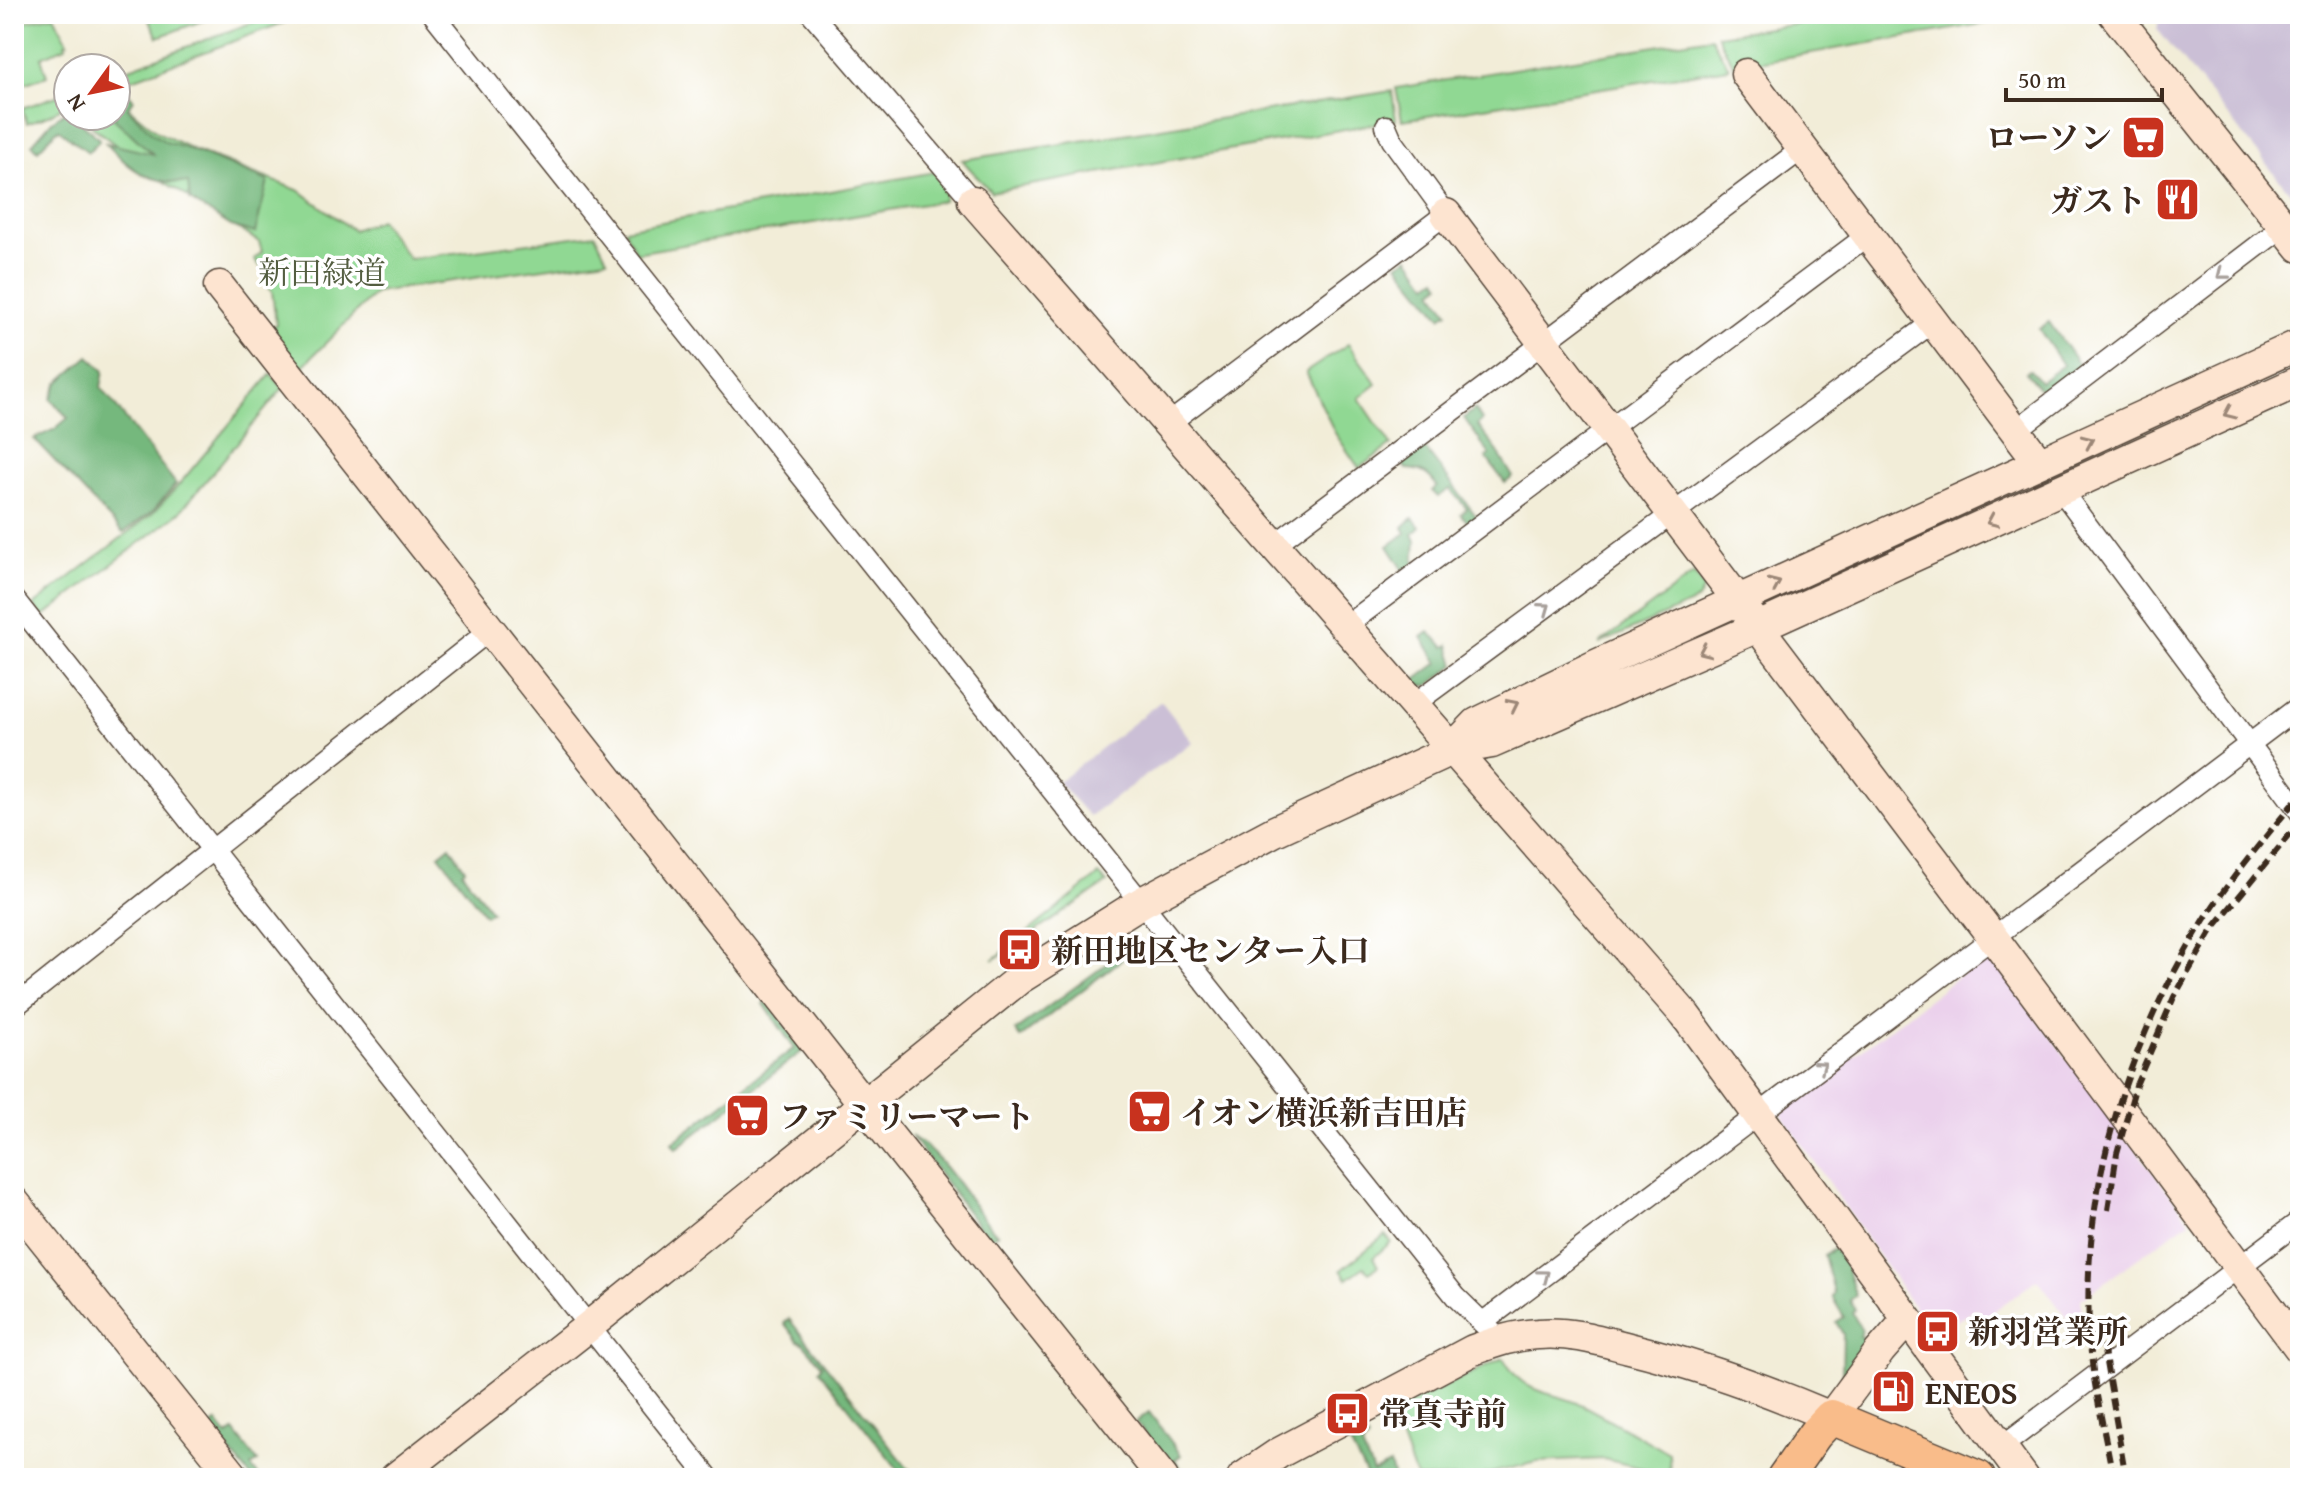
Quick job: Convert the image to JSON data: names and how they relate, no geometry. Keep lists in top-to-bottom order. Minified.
{"parks":["新田緑道"],"places":{"supermarket":["ローソン","イオン横浜新吉田店","ファミリーマート"],"restaurant":["ガスト"],"bus stop":["新田地区センター入口","新羽営業所","常真寺前"],"fuel station":["ENEOS"]},"scale_bar":"50 m","north":"bottom left"}
